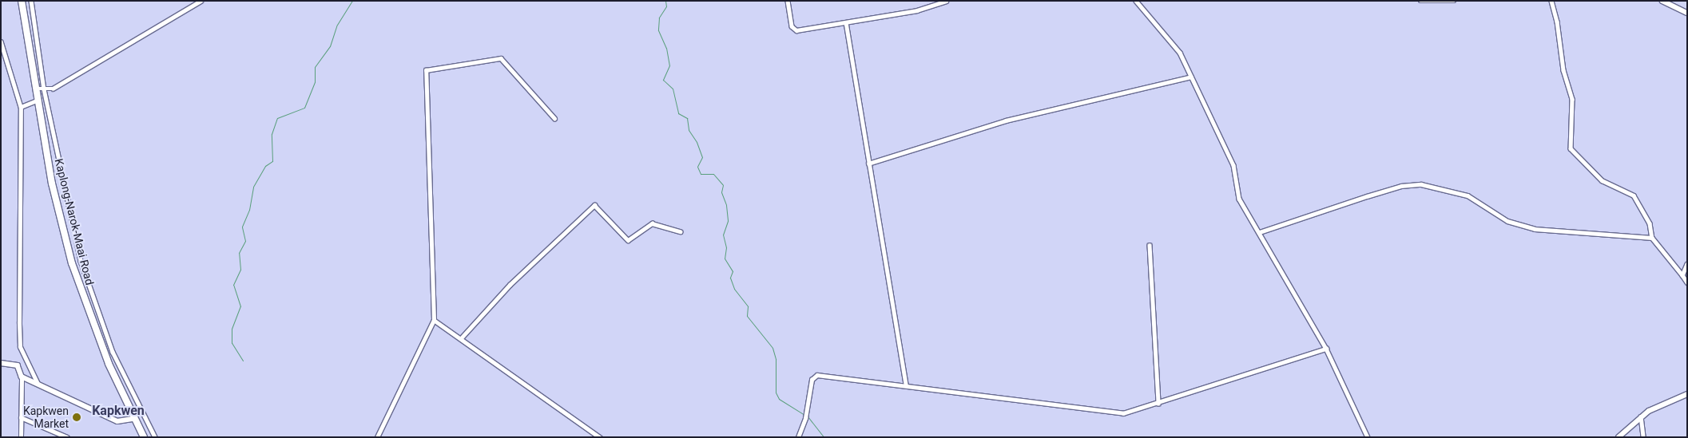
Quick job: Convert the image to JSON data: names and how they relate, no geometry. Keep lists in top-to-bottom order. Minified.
{"streets":{"highway":["Kaplong-Narok-Maai Road"]},"districts":["Kapkwen"],"places":["Kapkwen Market"]}
